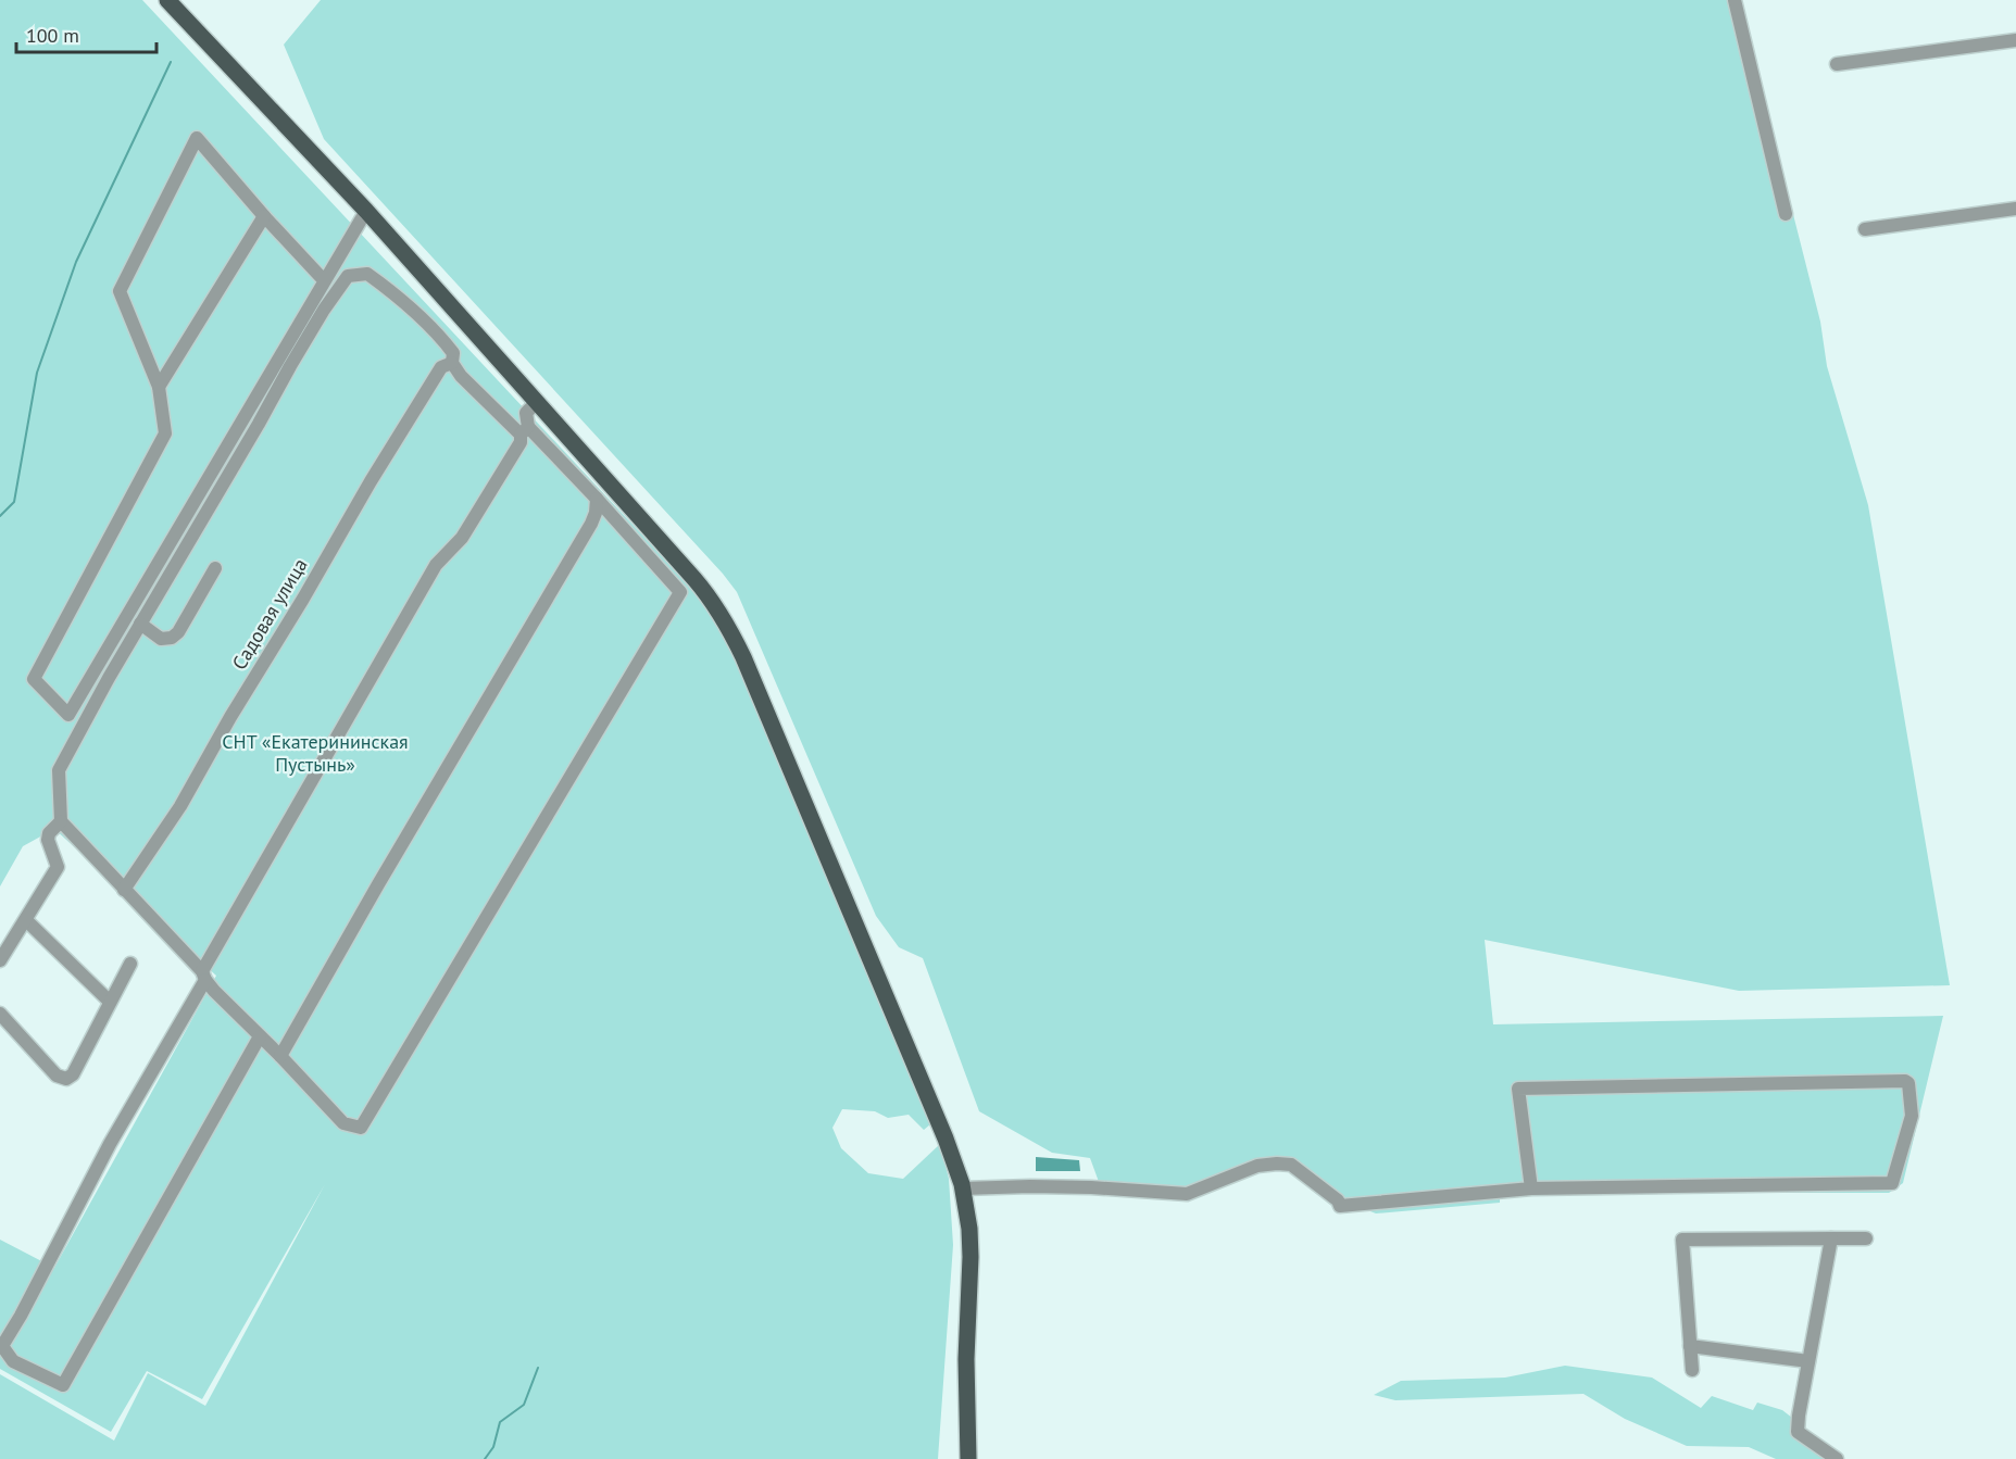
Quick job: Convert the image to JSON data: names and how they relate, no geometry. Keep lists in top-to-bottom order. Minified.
{"streets":{"street":["Садовая улица"]},"parks":["СНТ «Екатерининская Пустынь»"],"scale_bar":"100 m"}
